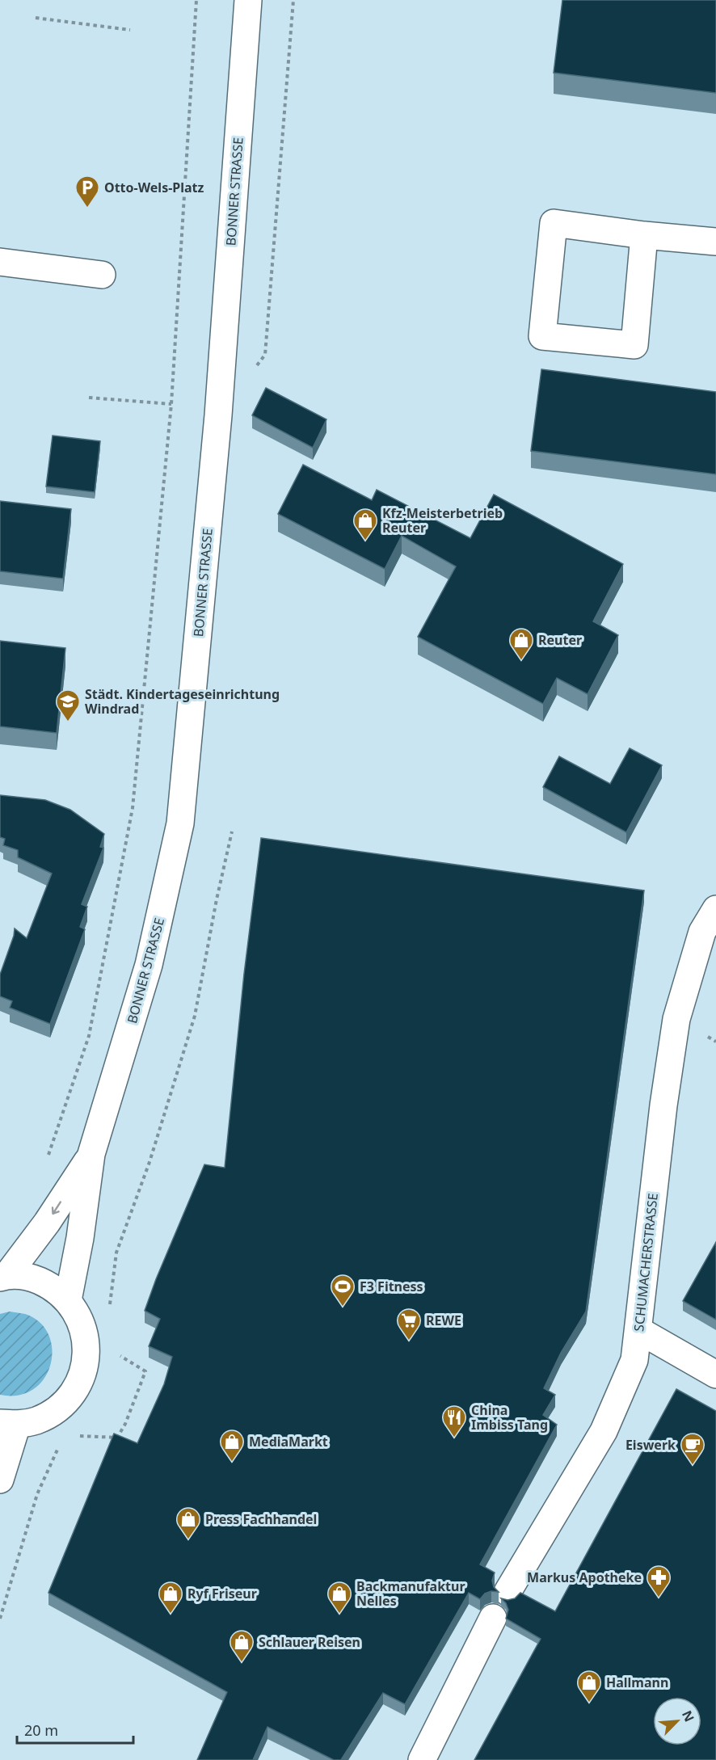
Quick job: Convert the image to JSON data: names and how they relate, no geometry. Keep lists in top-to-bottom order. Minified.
{"streets":{"street":["BONNER STRASSE","SCHUMACHERSTRASSE"]},"places":{"parking":["Otto-Wels-Platz"],"shop":["Kfz-Meisterbetrieb Reuter","Reuter","MediaMarkt","Press Fachhandel","Ryf Friseur","Backmanufaktur Nelles","Schlauer Reisen","Hallmann"],"school or university":["Städt. Kindertageseinrichtung Windrad"],"sports":["F3 Fitness"],"supermarket":["REWE"],"restaurant":["China Imbiss Tang"],"cafe":["Eiswerk"],"pharmacy":["Markus Apotheke"]},"scale_bar":"20 m","north":"top right"}
